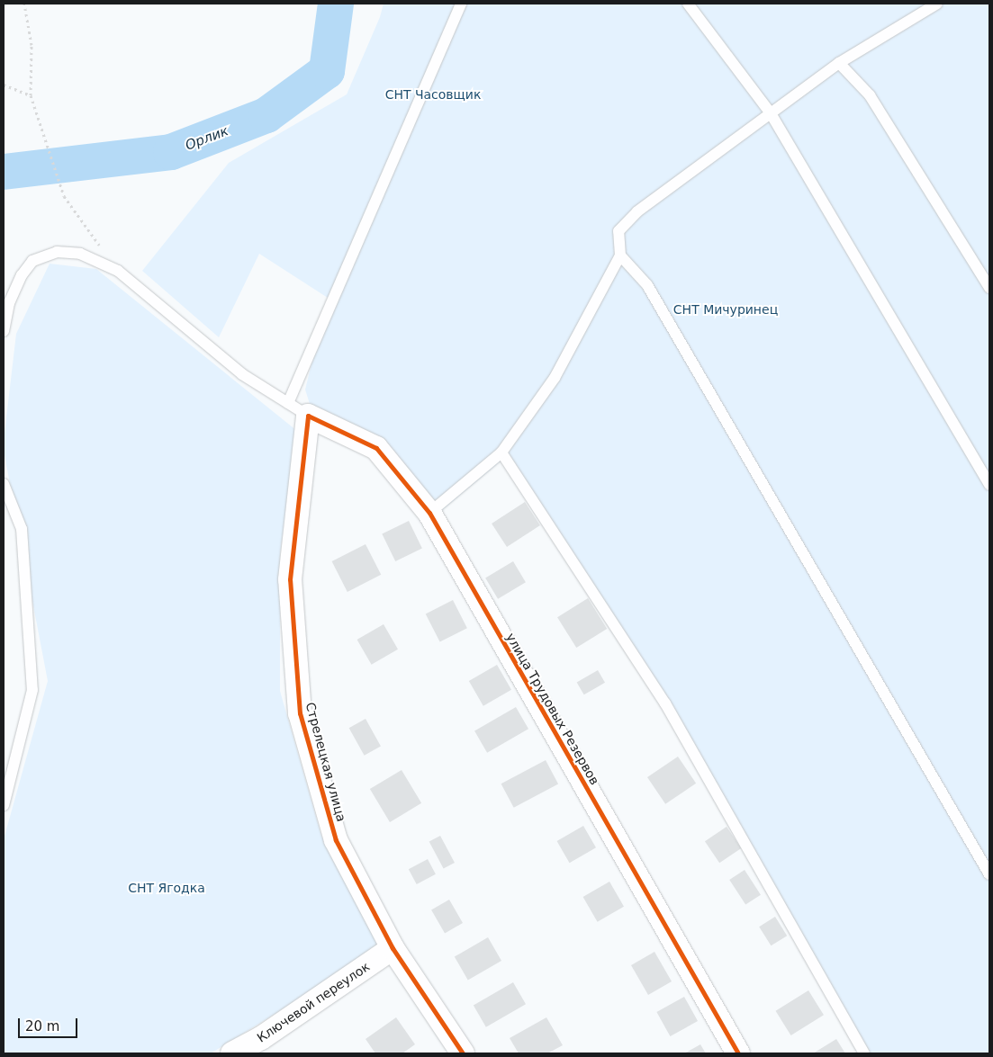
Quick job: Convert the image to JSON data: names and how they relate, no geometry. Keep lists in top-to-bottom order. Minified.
{"streets":{"street":["улица Трудовых Резервов","Стрелецкая улица","Ключевой переулок"]},"crossings":[["улица Трудовых Резервов","Стрелецкая улица"],["Стрелецкая улица","Ключевой переулок"]],"water":["Орлик"],"parks":["СНТ Часовщик","СНТ Мичуринец","СНТ Ягодка"],"scale_bar":"20 m"}
